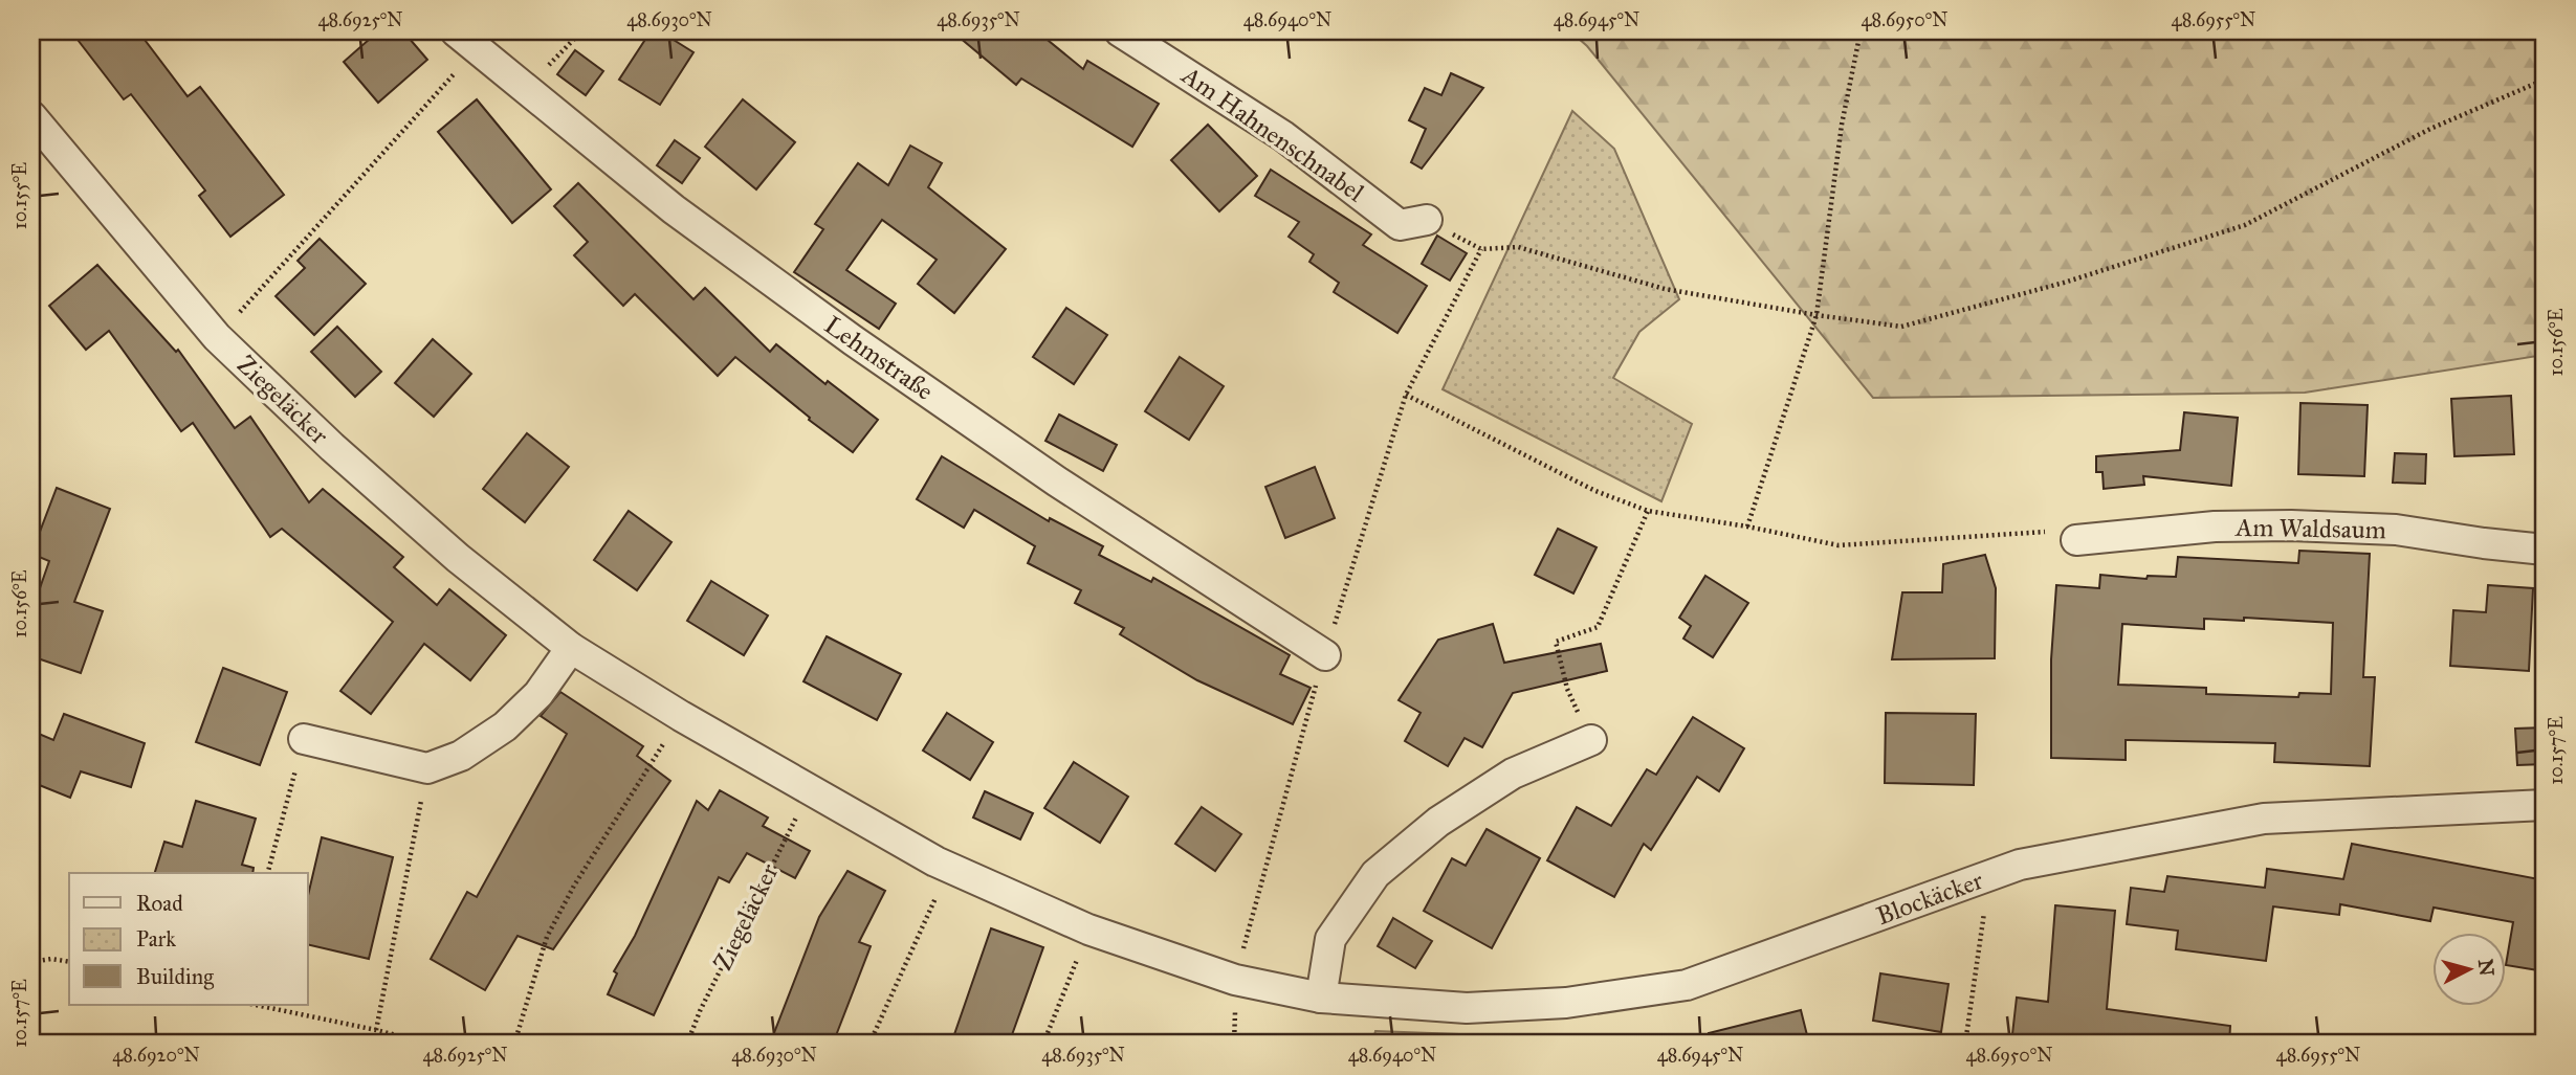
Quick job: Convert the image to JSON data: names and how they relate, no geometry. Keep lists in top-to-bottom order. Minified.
{"streets":{"street":["Am Hahnenschnabel","Lehmstraße","Ziegeläcker","Am Waldsaum","Blockäcker"]},"crossings":[["Ziegeläcker","Blockäcker"]],"legend":["Road","Park","Building"],"north":"right","coordinates":["48.6925°N","48.6930°N","48.6935°N","48.6940°N","48.6945°N","48.6950°N","48.6955°N","10.155°E","10.156°E","10.157°E","48.6920°N"]}
